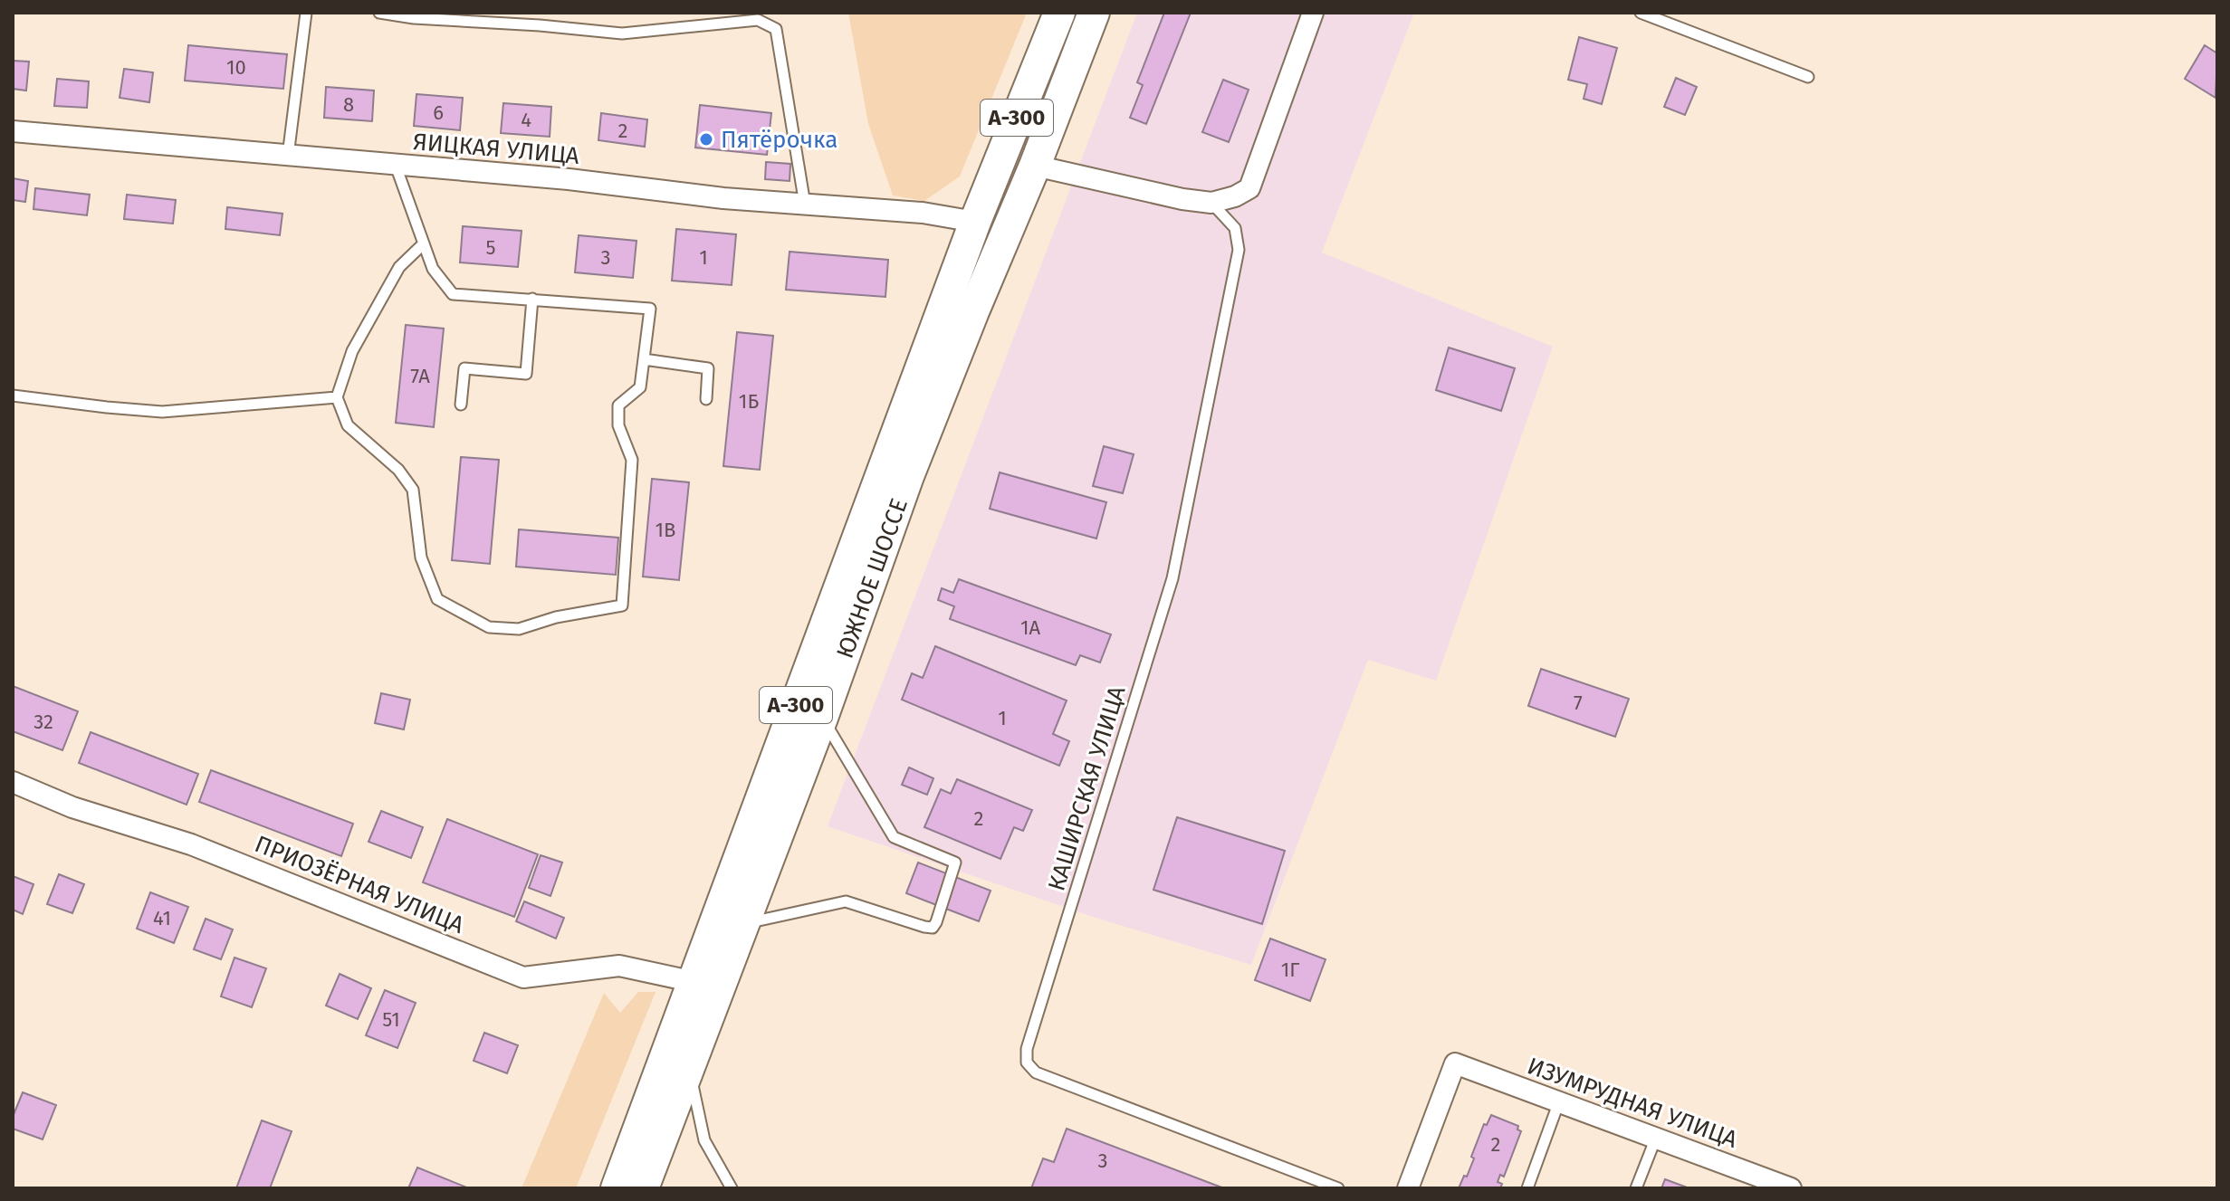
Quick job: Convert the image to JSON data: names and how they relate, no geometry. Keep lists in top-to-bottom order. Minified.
{"streets":{"main road":["А-300","ЮЖНОЕ ШОССЕ"],"street":["ЯИЦКАЯ УЛИЦА","ПРИОЗЁРНАЯ УЛИЦА","ИЗУМРУДНАЯ УЛИЦА"],"lane":["КАШИРСКАЯ УЛИЦА"]},"crossings":[["ЯИЦКАЯ УЛИЦА","ЮЖНОЕ ШОССЕ"],["ЮЖНОЕ ШОССЕ","ПРИОЗЁРНАЯ УЛИЦА"]],"places":["Пятёрочка"],"house_numbers":["10","8","6","4","2","5","3","1","7А","1Б","1В","1А","7","1","32","2","41","1Г","51","2","3"]}
